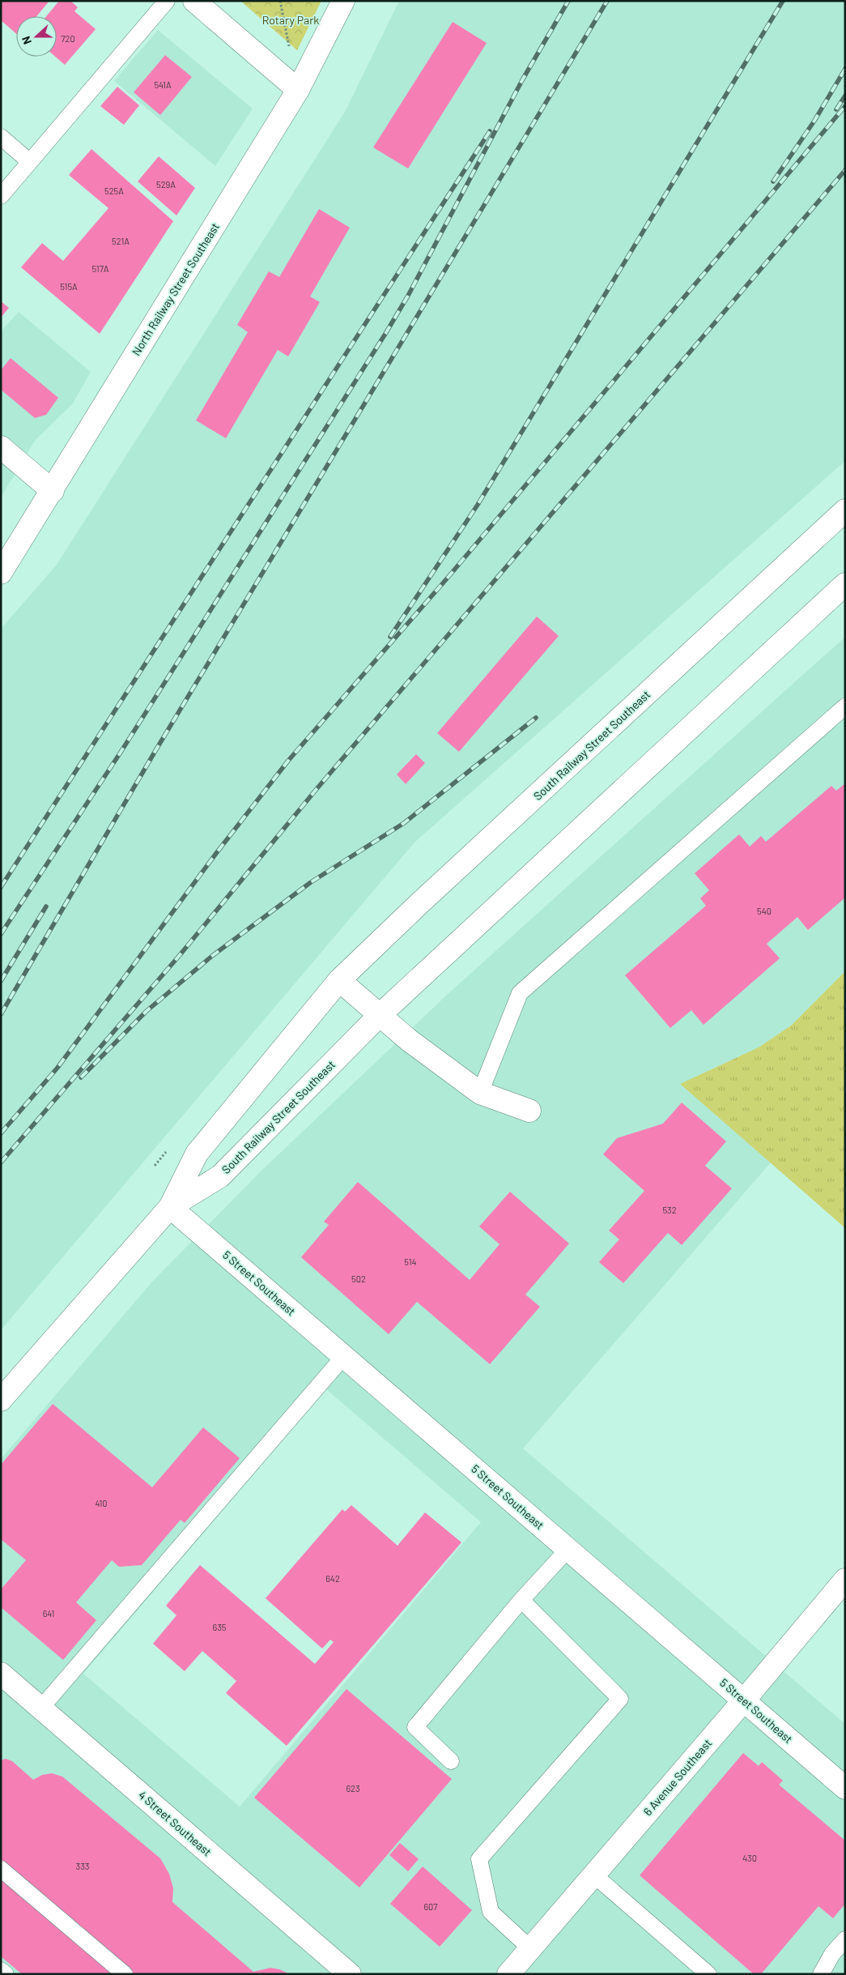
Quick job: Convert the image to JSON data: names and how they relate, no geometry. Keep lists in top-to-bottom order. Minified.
{"streets":{"street":["North Railway Street Southeast","South Railway Street Southeast","5 Street Southeast","6 Avenue Southeast","4 Street Southeast"]},"crossings":[["South Railway Street Southeast","5 Street Southeast"],["5 Street Southeast","6 Avenue Southeast"]],"parks":["Rotary Park"],"house_numbers":["720","541A","529A","525A","521A","517A","515A","540","532","514","502","410","642","641","635","623","430","333","607"],"north":"left"}
